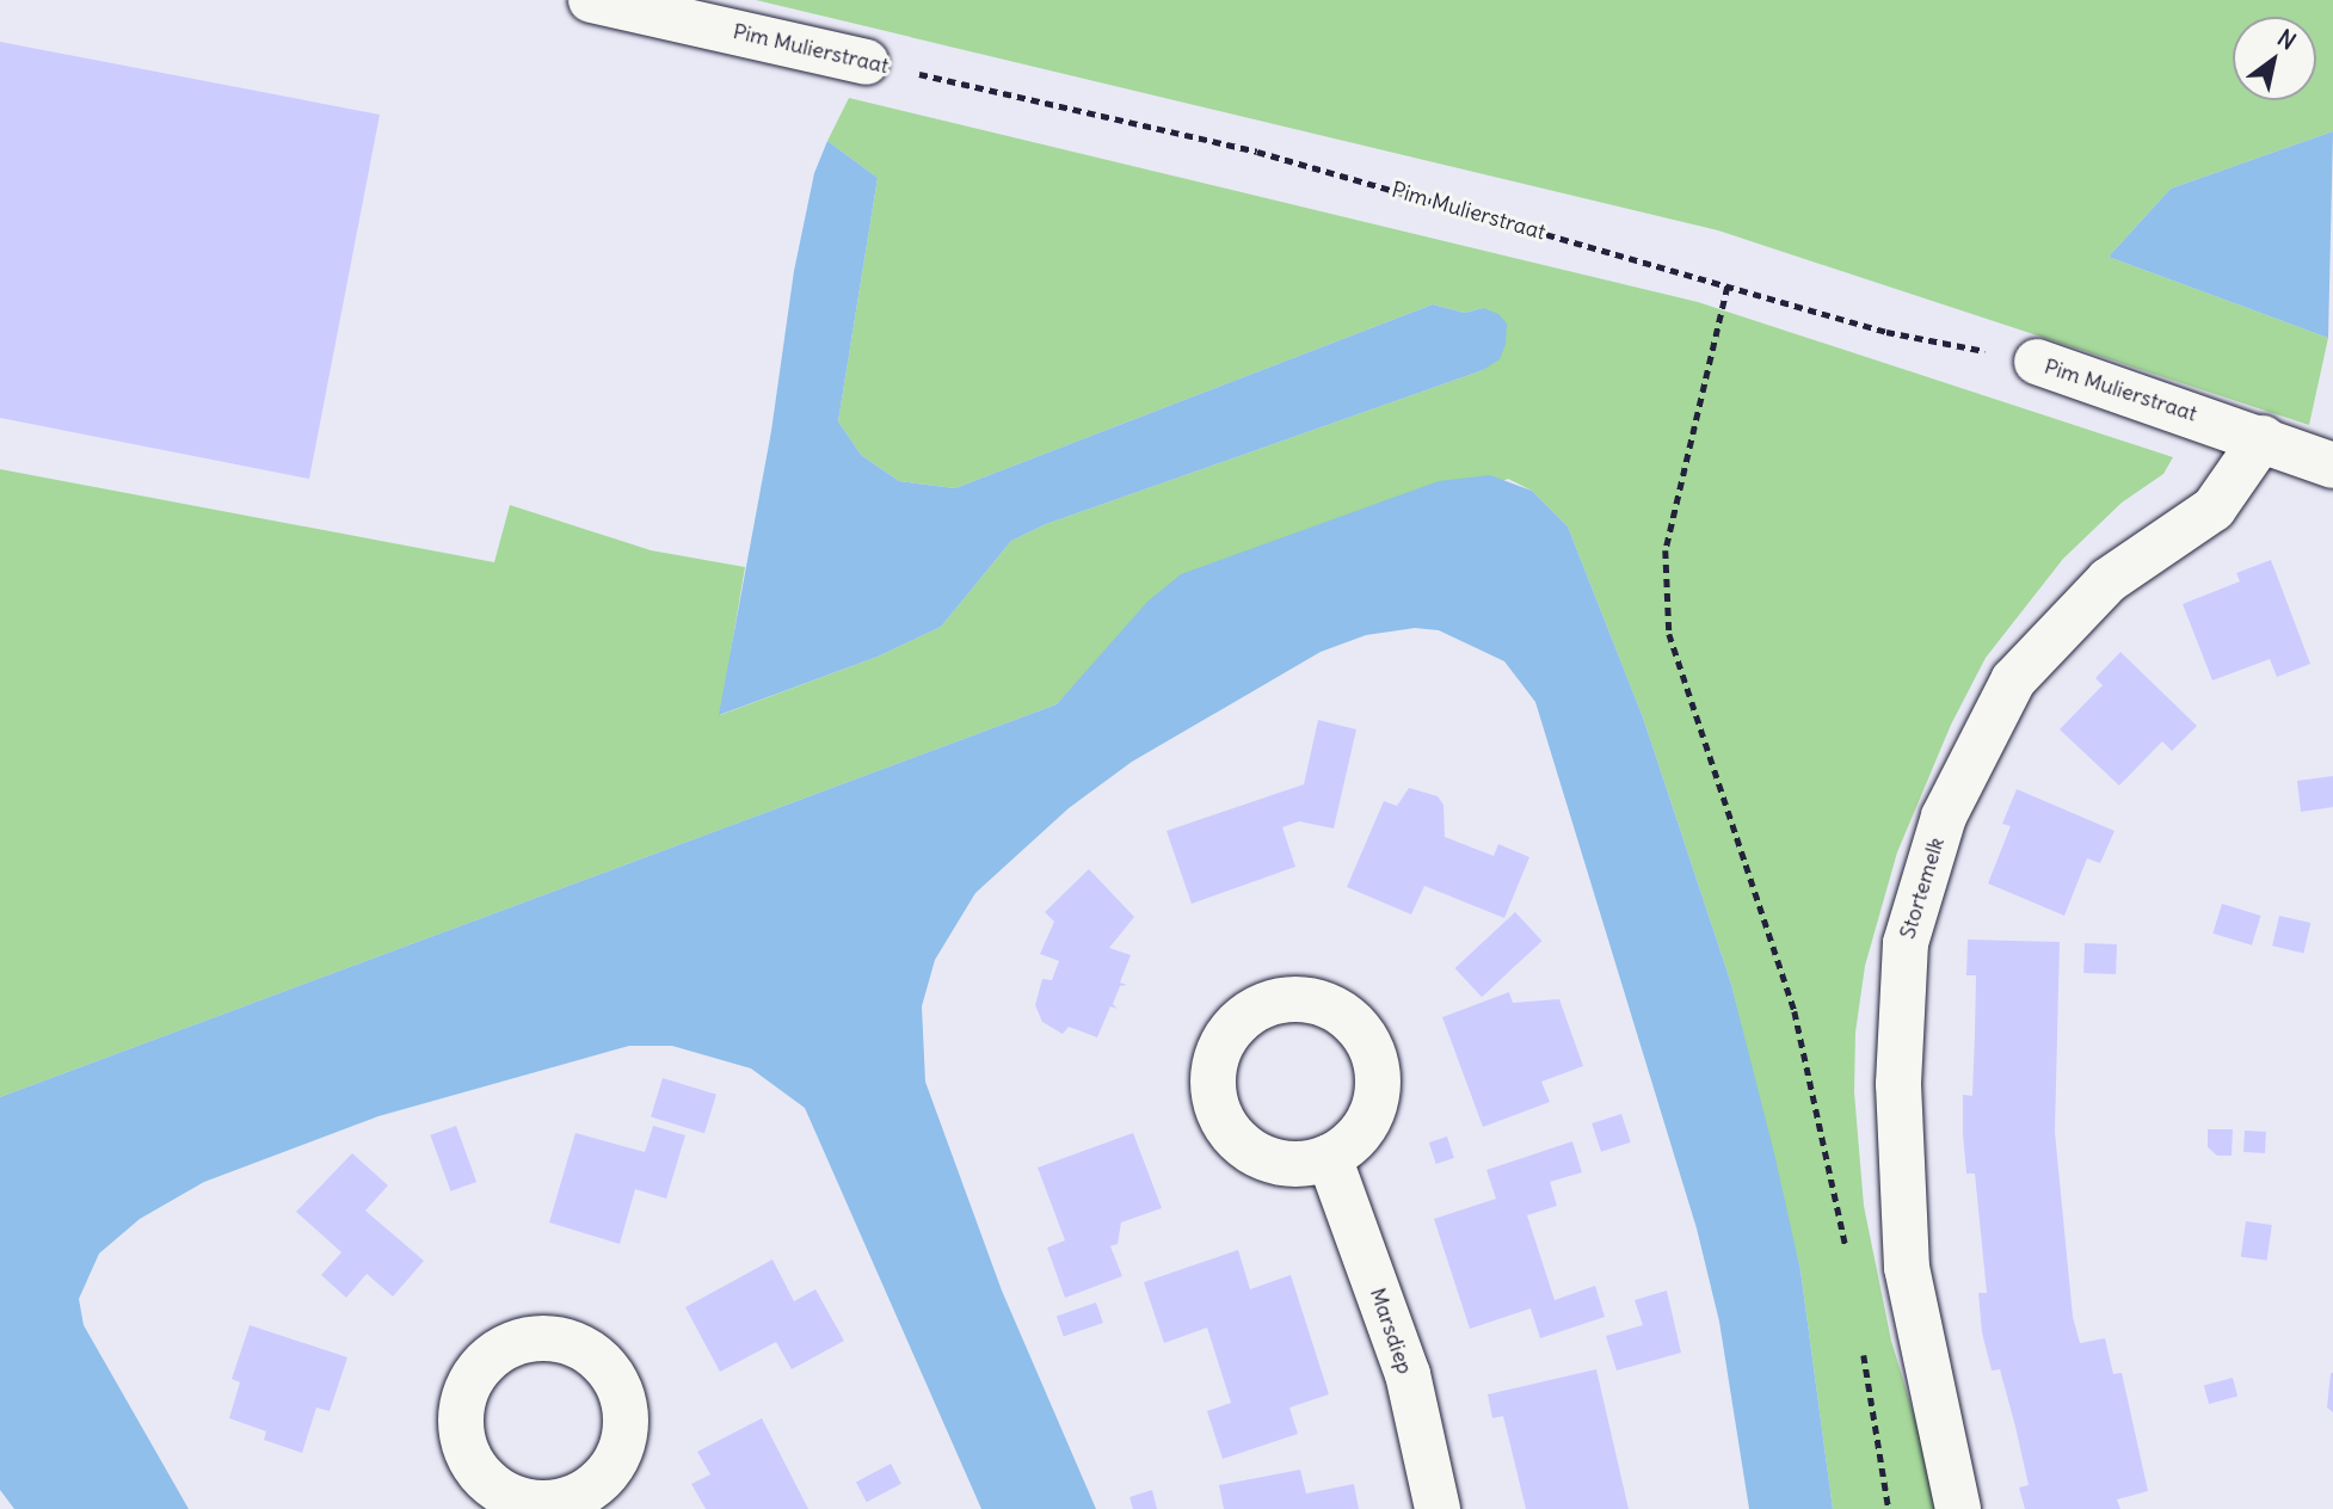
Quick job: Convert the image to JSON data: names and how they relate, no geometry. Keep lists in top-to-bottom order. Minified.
{"streets":{"street":["Pim Mulierstraat","Stortemelk","Marsdiep"]},"crossings":[["Pim Mulierstraat","Stortemelk"]],"north":"top right"}
